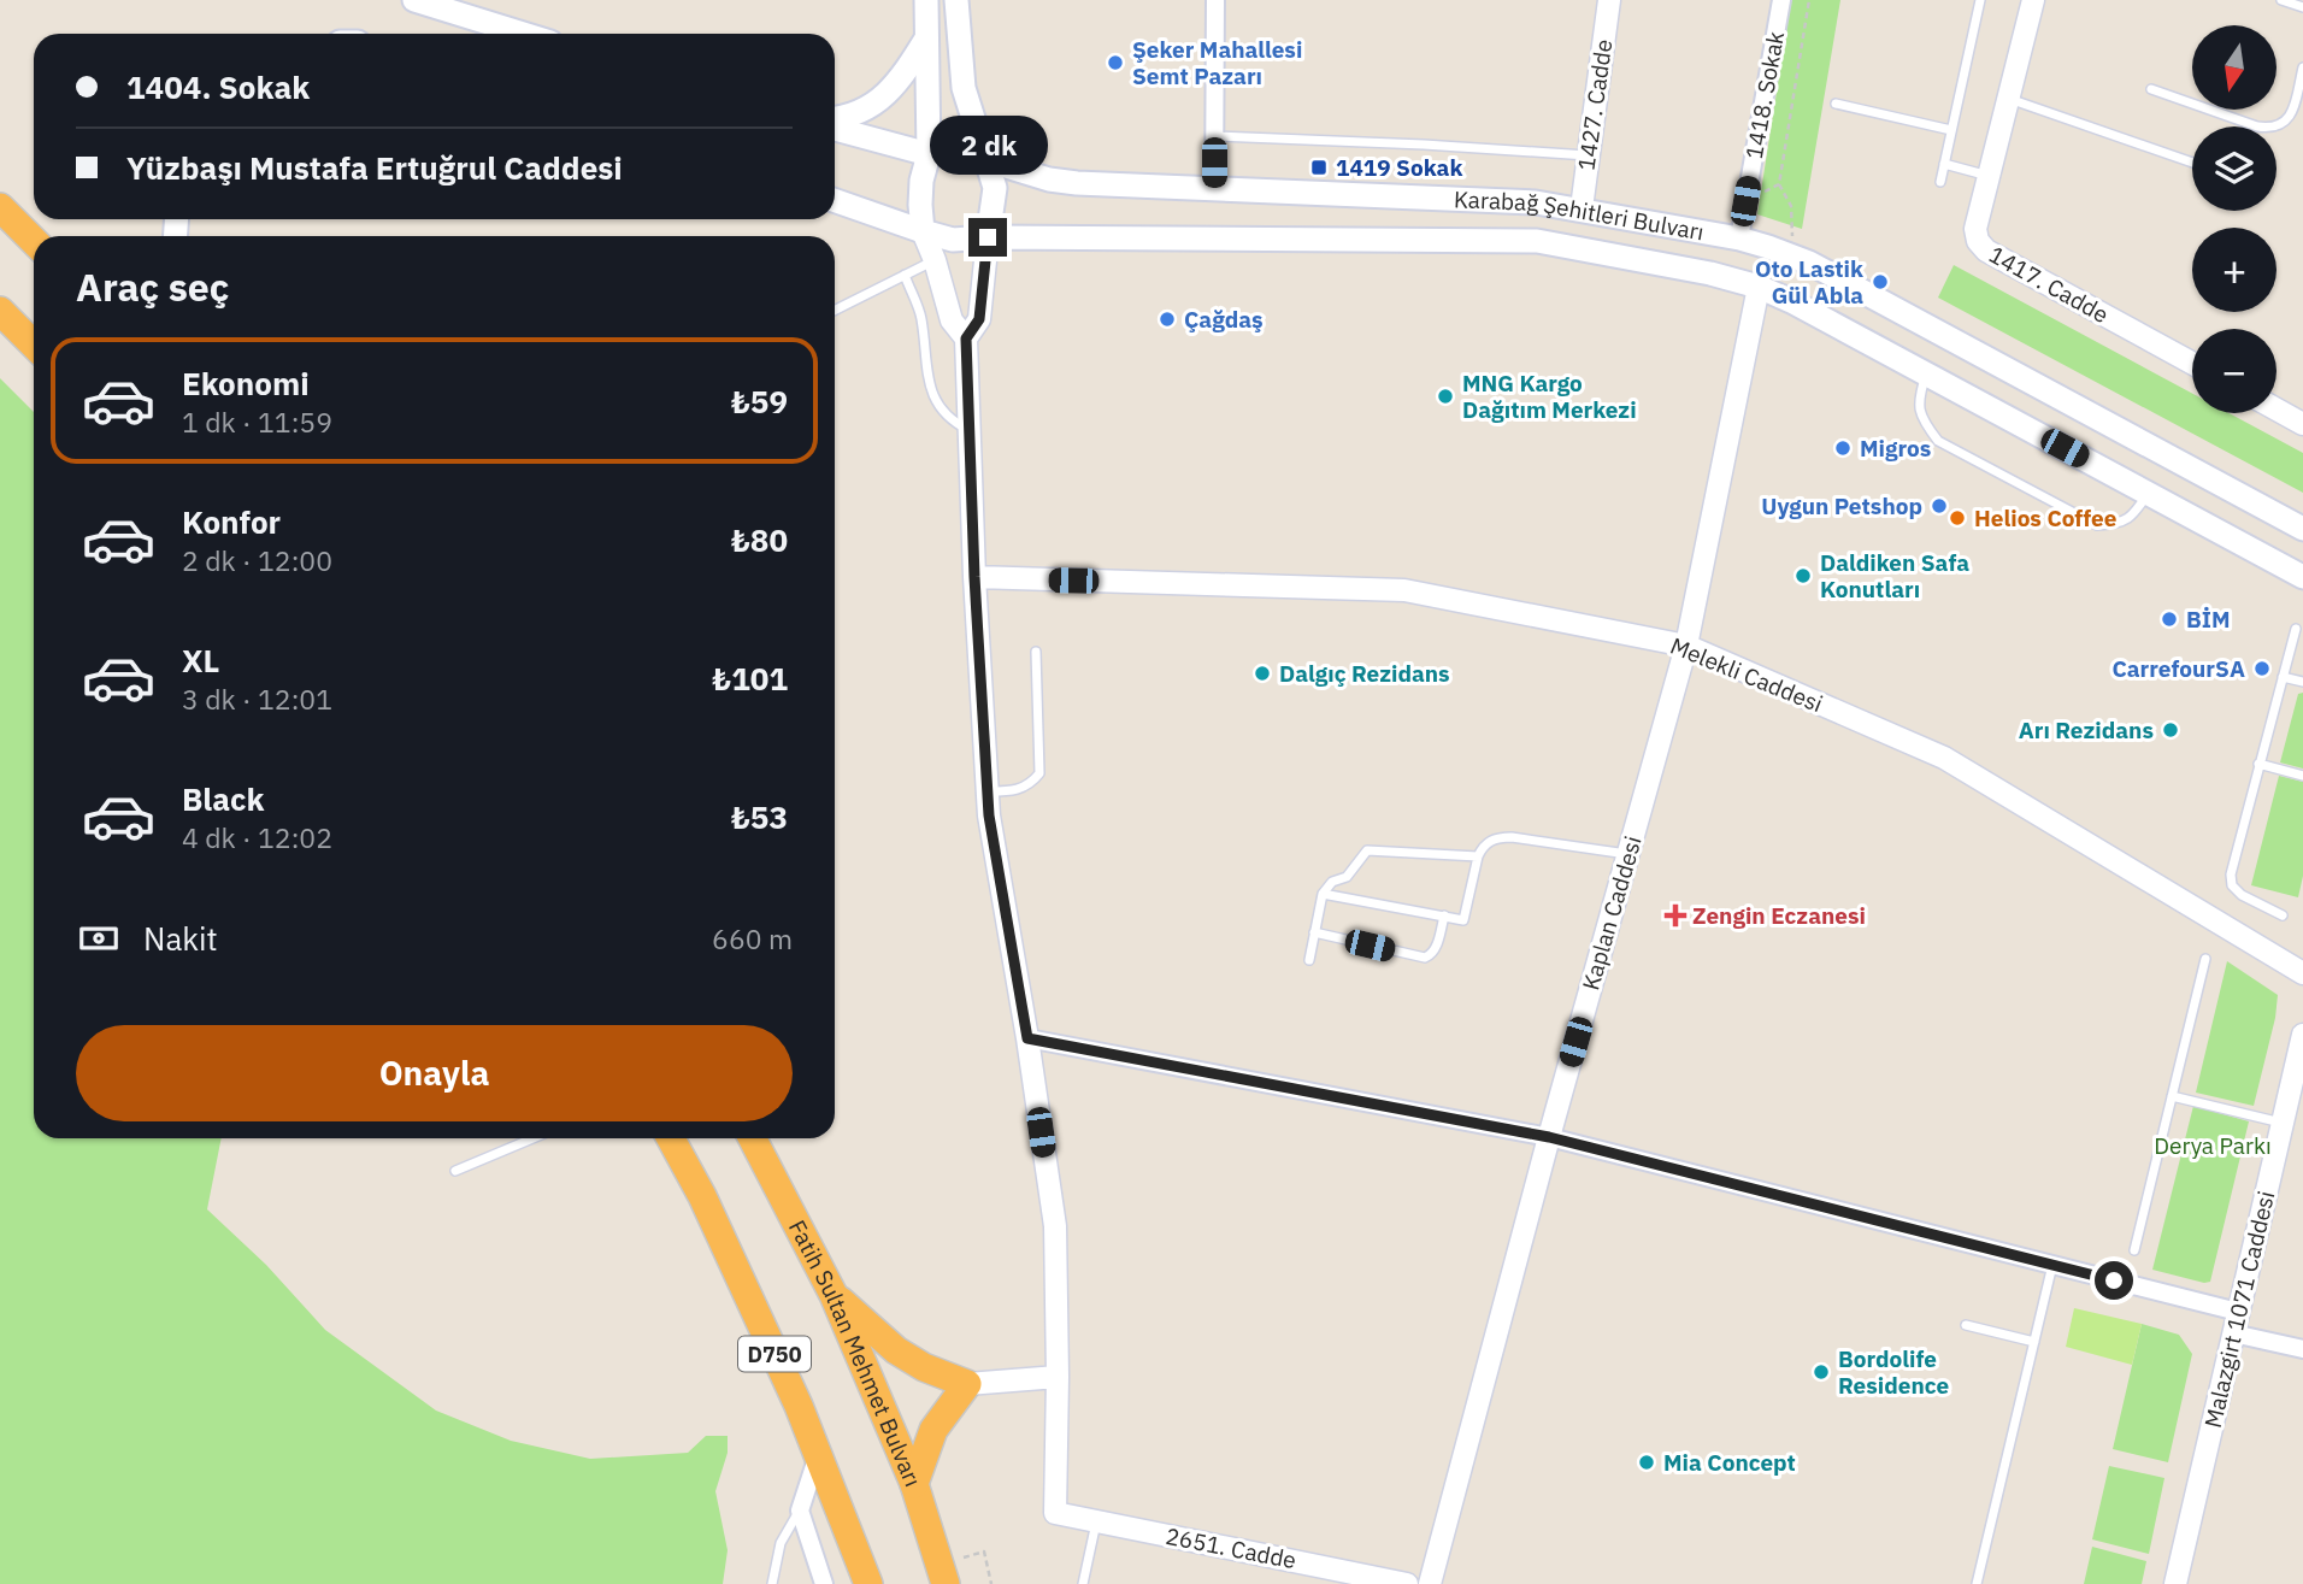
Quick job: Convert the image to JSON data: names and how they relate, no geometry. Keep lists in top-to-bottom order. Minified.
{"streets":{"highway":["D750","Fatih Sultan Mehmet Bulvarı"],"main road":["Karabağ Şehitleri Bulvarı"],"street":["1418. Sokak","1427. Cadde","1417. Cadde","Melekli Caddesi","Kaplan Caddesi","Malazgirt 1071 Caddesi","2651. Cadde"]},"crossings":[["1418. Sokak","Karabağ Şehitleri Bulvarı"],["1427. Cadde","Karabağ Şehitleri Bulvarı"],["Karabağ Şehitleri Bulvarı","Kaplan Caddesi"],["Melekli Caddesi","Kaplan Caddesi"]],"parks":["Derya Parkı"],"places":{"other":["Şeker Mahallesi Semt Pazarı","Oto Lastik Gül Abla","Çağdaş","MNG Kargo Dağıtım Merkezi","Migros","Uygun Petshop","Helios Coffee","Daldiken Safa Konutları","BİM","CarrefourSA","Dalgıç Rezidans","Arı Rezidans","Bordolife Residence","Mia Concept"],"transit":["1419 Sokak"],"health":["Zengin Eczanesi"]},"north":"bottom","page":{"map_buttons":["+","−"],"banner":["1404. Sokak","Yüzbaşı Mustafa Ertuğrul Caddesi"],"bubble":"2 dk","heading":"Araç seç","list":[{"name":"Ekonomi","note":"1 dk · 11:59","value":"₺59"},{"name":"Konfor","note":"2 dk · 12:00","value":"₺80"},{"name":"XL","note":"3 dk · 12:01","value":"₺101"},{"name":"Black","note":"4 dk · 12:02","value":"₺53"}],"pay":["Nakit","660 m"],"buttons":"Onayla"}}
